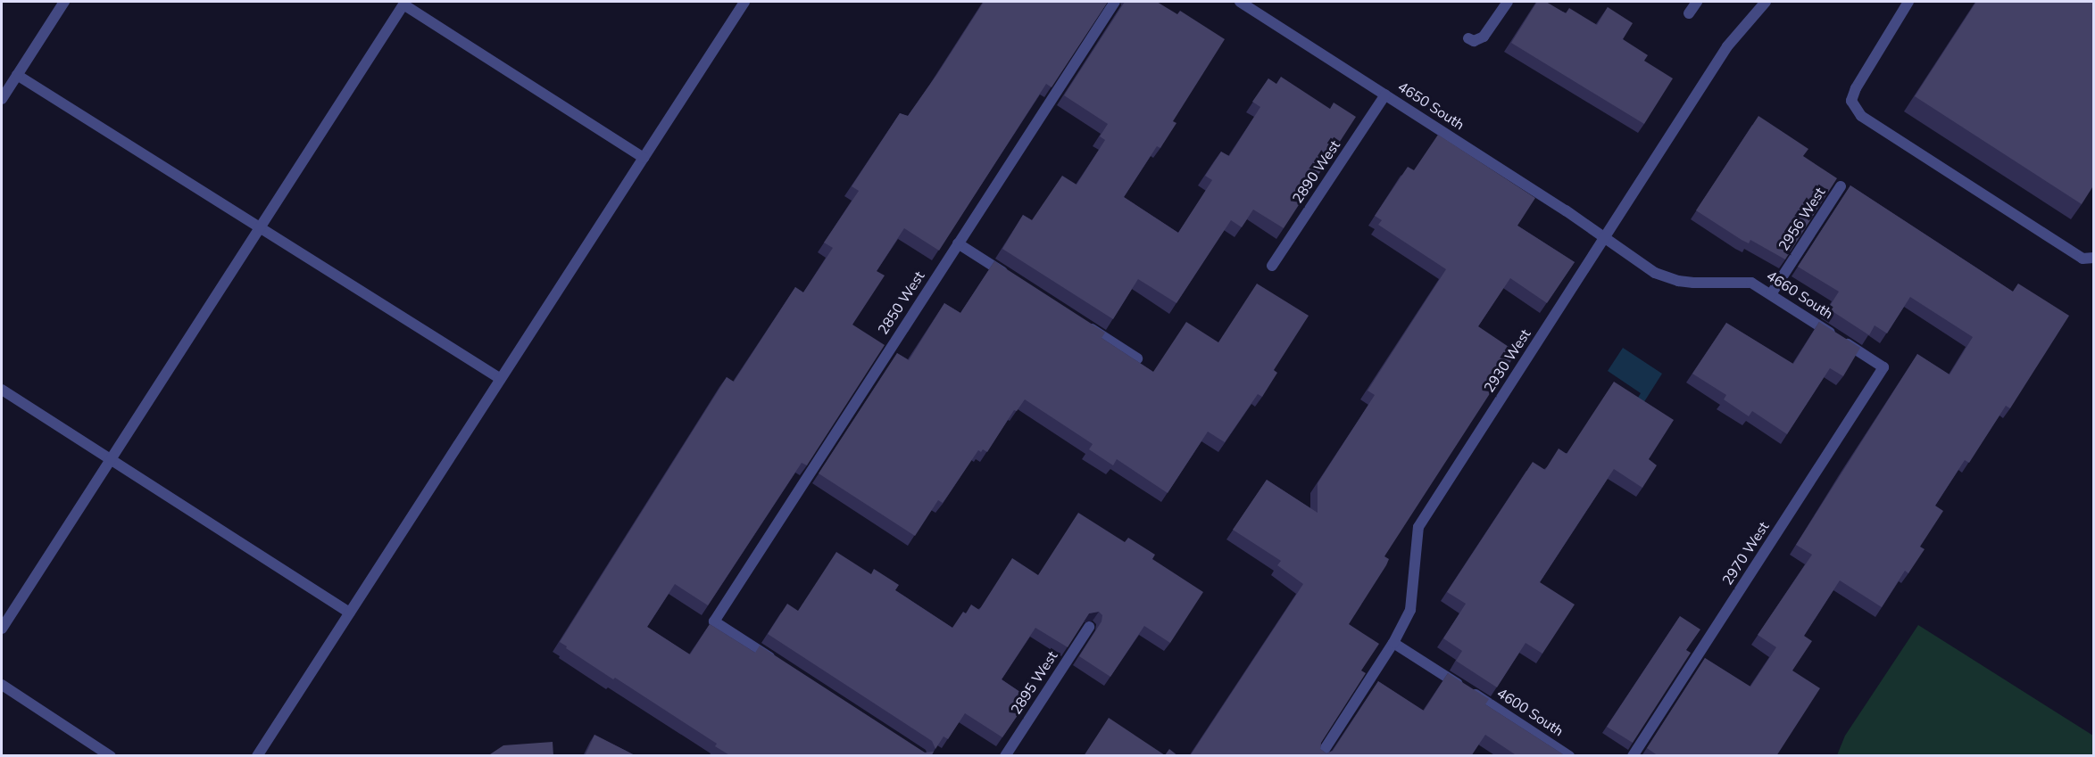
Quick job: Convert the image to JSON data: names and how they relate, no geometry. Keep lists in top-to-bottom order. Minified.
{"streets":{"lane":["4650 South","2890 West","2956 West","4660 South","2850 West","2930 West","2970 West","2895 West","4600 South"]},"crossings":[["4650 South","2890 West"],["4650 South","4660 South"],["4650 South","2930 West"],["2956 West","4660 South"],["4660 South","2930 West"],["4660 South","2970 West"],["2930 West","4600 South"]]}
